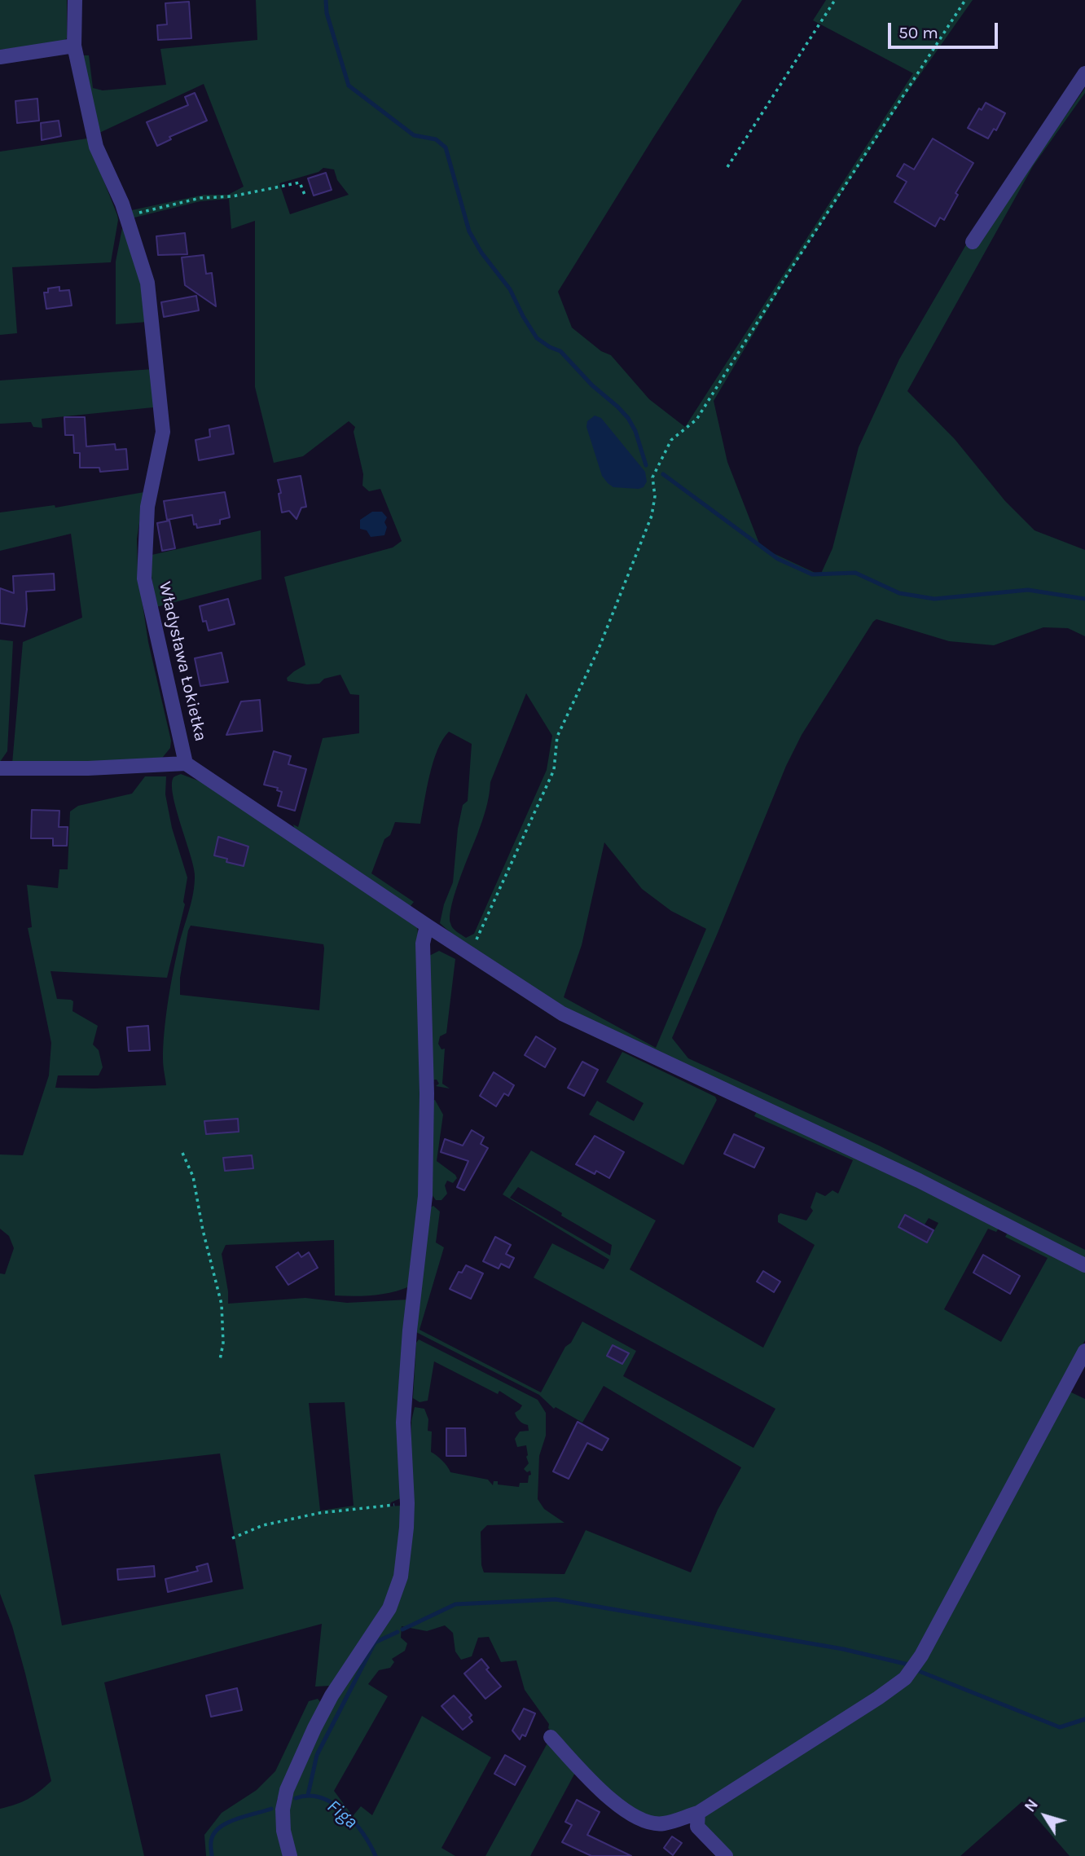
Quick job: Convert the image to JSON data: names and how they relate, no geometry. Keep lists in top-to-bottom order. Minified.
{"streets":{"street":["Władysława Łokietka"]},"water":["Figa"],"scale_bar":"50 m","north":"top left"}
